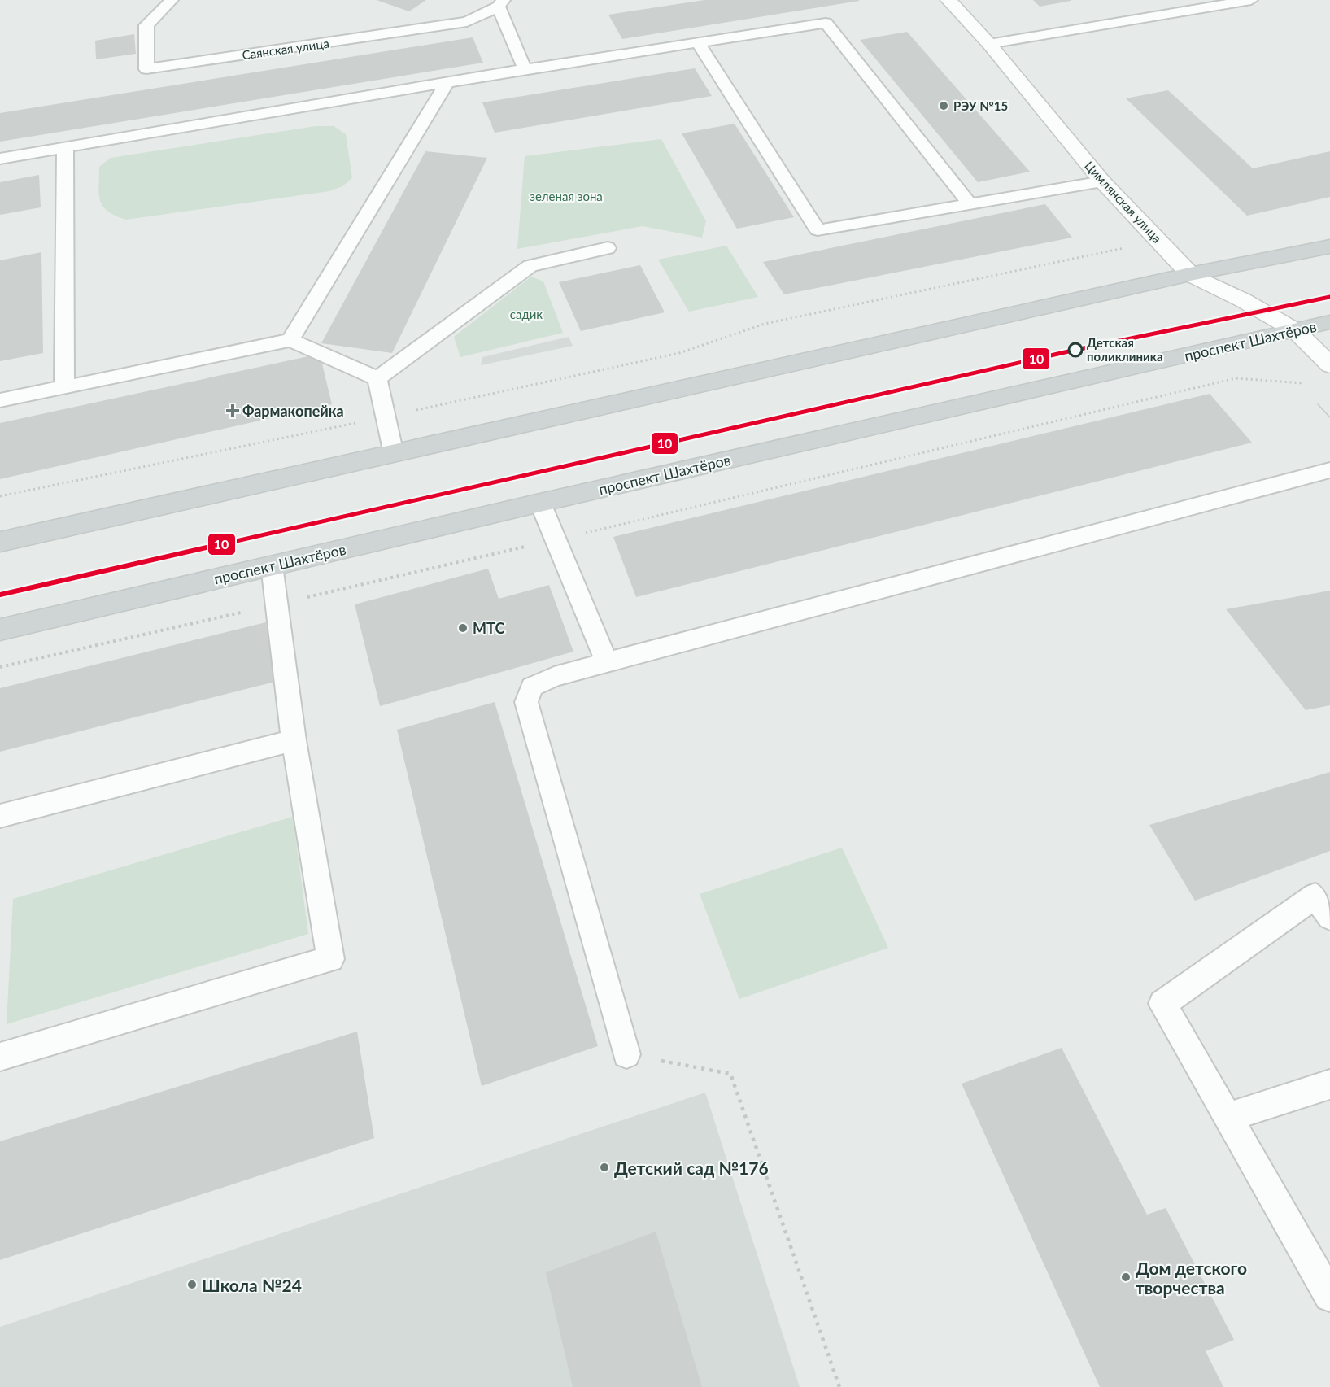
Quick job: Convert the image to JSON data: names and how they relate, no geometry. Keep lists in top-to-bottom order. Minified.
{"streets":{"main road":["проспект Шахтёров"],"street":["Цимлянская улица"],"lane":["Саянская улица"]},"crossings":[["Цимлянская улица","проспект Шахтёров"]],"parks":["зеленая зона","садик"],"places":{"other":["РЭУ №15","Детская поликлиника","МТС","Детский сад №176","Дом детского творчества","Школа №24"],"health":["Фармакопейка"]},"lines":["transit line 10"]}
